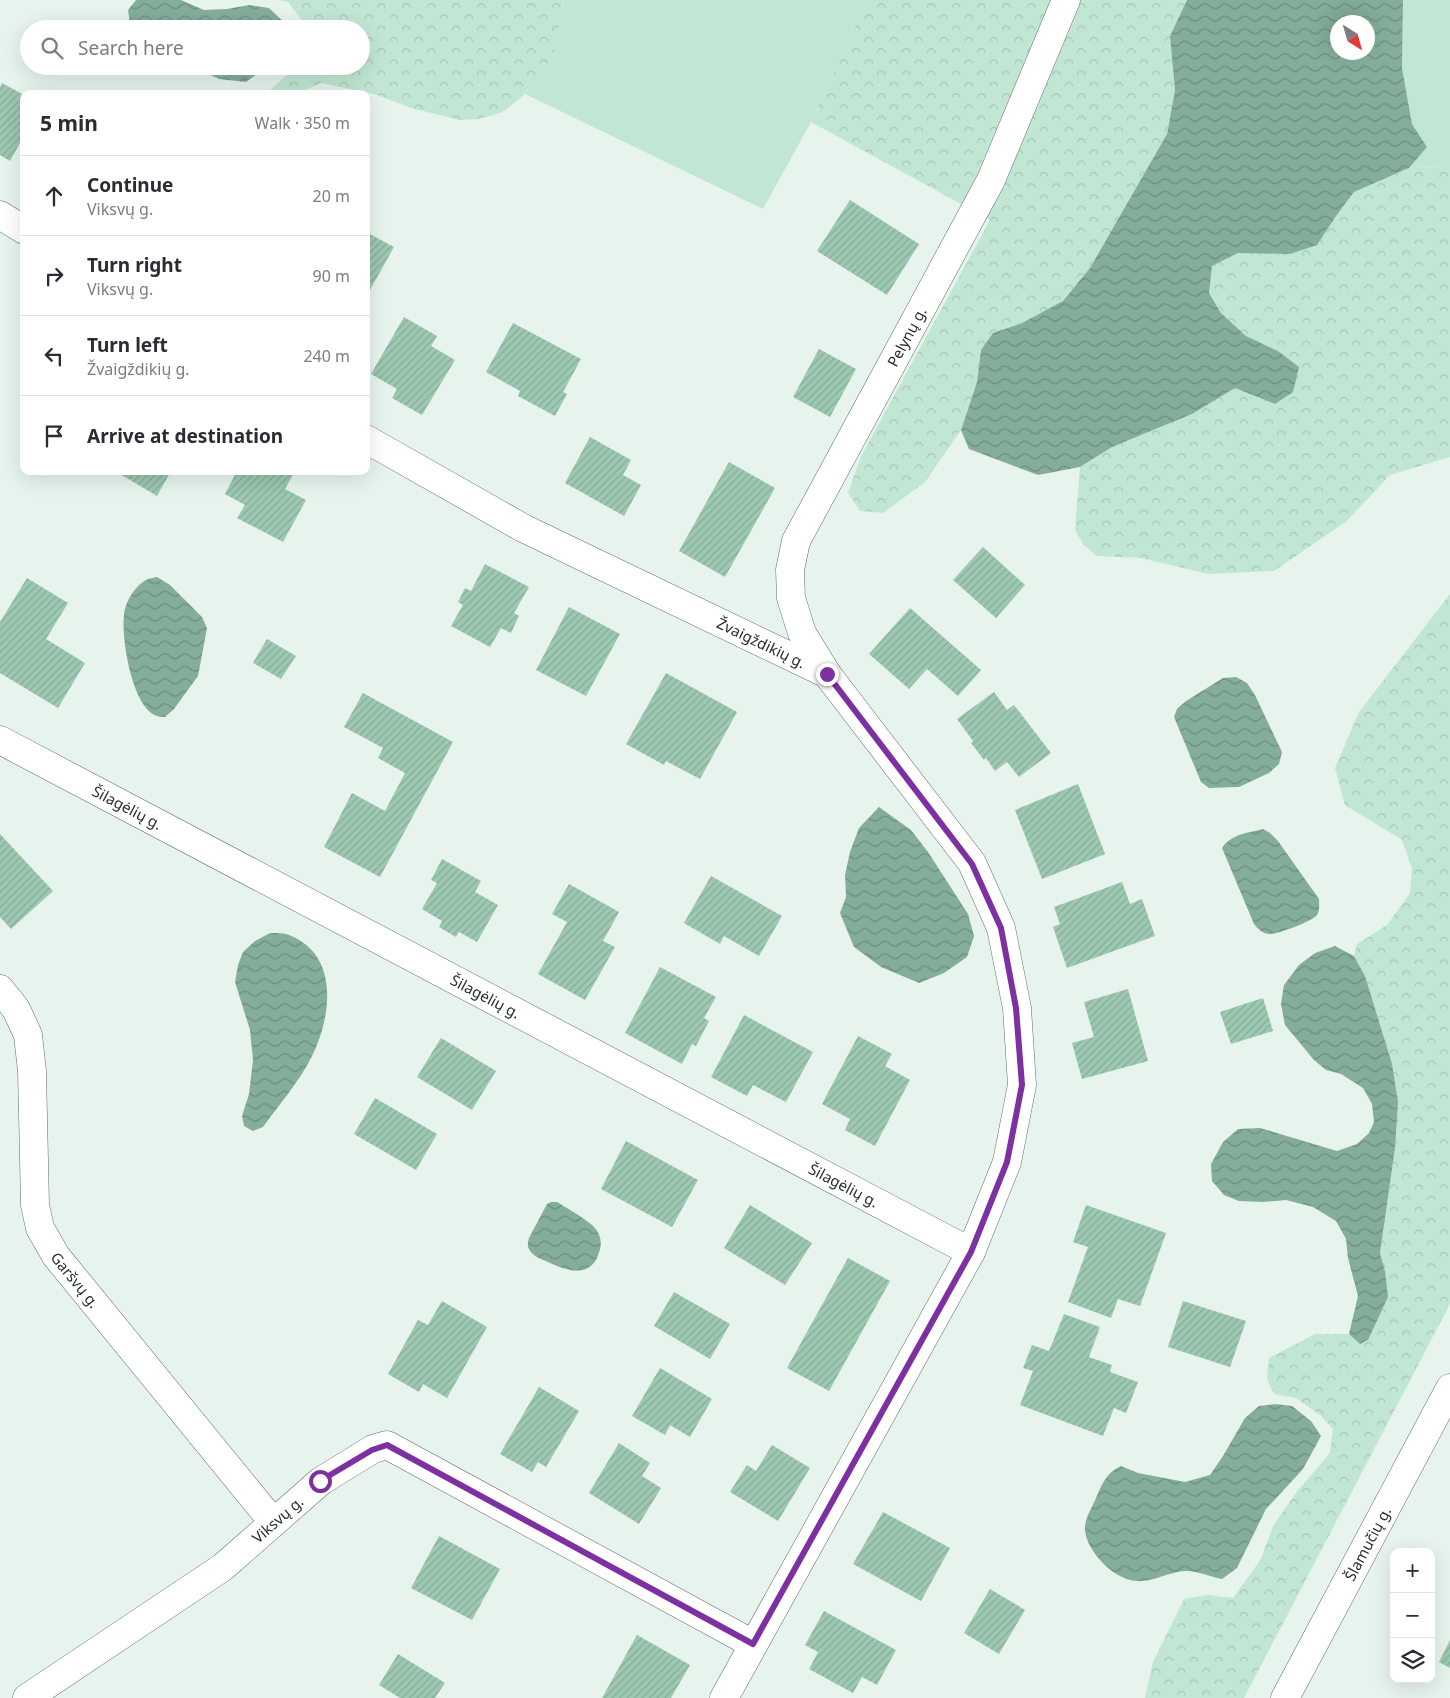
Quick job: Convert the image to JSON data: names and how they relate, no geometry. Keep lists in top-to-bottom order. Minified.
{"streets":{"street":["Pelynų g.","Žvaigždikių g.","Šilagėlių g.","Garšvų g.","Viksvų g.","Šlamučių g."]},"crossings":[["Pelynų g.","Žvaigždikių g."],["Žvaigždikių g.","Šilagėlių g."],["Žvaigždikių g.","Viksvų g."],["Garšvų g.","Viksvų g."]],"north":"bottom right","page":{"search":"Search here","heading":["5 min","Walk · 350 m"],"list":[["Continue","Viksvų g.","20 m"],["Turn right","Viksvų g.","90 m"],["Turn left","Žvaigždikių g.","240 m"],"Arrive at destination"],"map_buttons":["+","−"]}}
